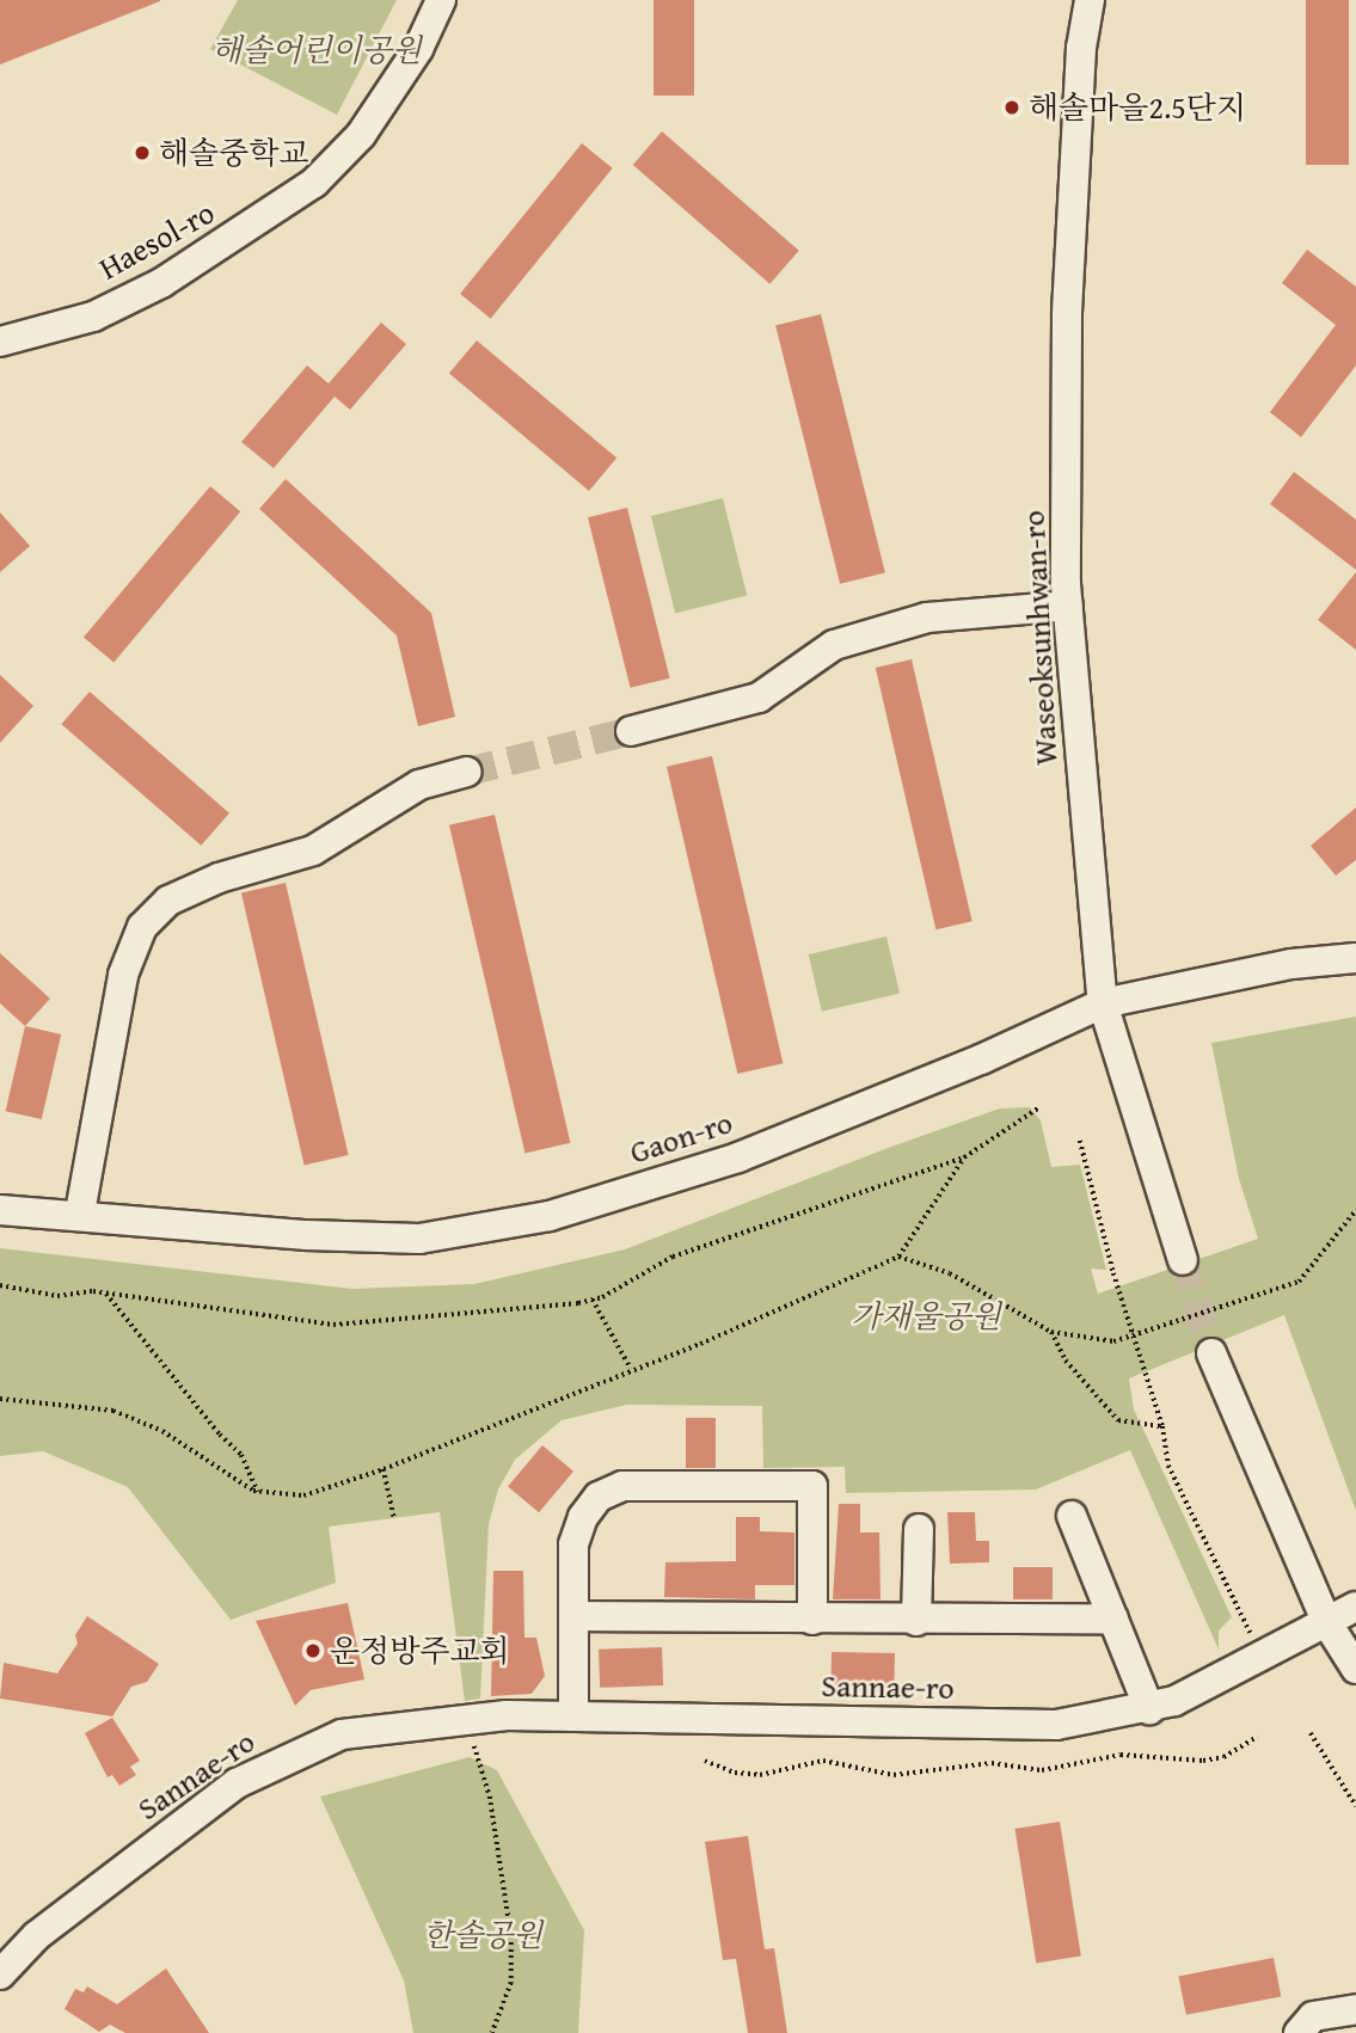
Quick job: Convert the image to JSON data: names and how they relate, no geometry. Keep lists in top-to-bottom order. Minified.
{"streets":{"street":["Haesol-ro","Waseoksunhwan-ro","Gaon-ro","Sannae-ro"]},"crossings":[["Waseoksunhwan-ro","Gaon-ro"]],"parks":["해솔어린이공원","가재울공원","한솔공원"],"places":["해솔마을2.5단지","해솔중학교","운정방주교회"]}
